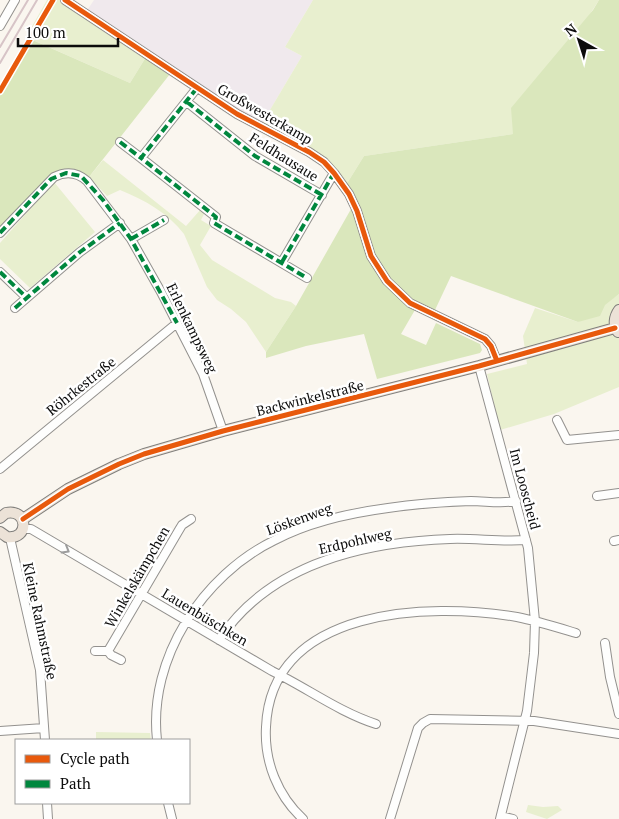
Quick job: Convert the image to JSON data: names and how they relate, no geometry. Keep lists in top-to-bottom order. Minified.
{"streets":{"main road":["Backwinkelstraße"],"street":["Großwesterkamp","Feldhausaue","Erlenkampsweg","Röhrkestraße","Im Looscheid","Löskenweg","Erdpohlweg","Winkelskämpchen","Lauenbüschken","Kleine Rahmstraße"]},"crossings":[["Großwesterkamp","Backwinkelstraße"],["Erlenkampsweg","Röhrkestraße"],["Erlenkampsweg","Backwinkelstraße"],["Backwinkelstraße","Im Looscheid"],["Backwinkelstraße","Lauenbüschken"],["Backwinkelstraße","Kleine Rahmstraße"],["Im Looscheid","Löskenweg"],["Im Looscheid","Erdpohlweg"],["Löskenweg","Lauenbüschken"],["Erdpohlweg","Lauenbüschken"],["Winkelskämpchen","Lauenbüschken"]],"legend":["Cycle path","Path"],"scale_bar":"100 m","north":"top left"}
